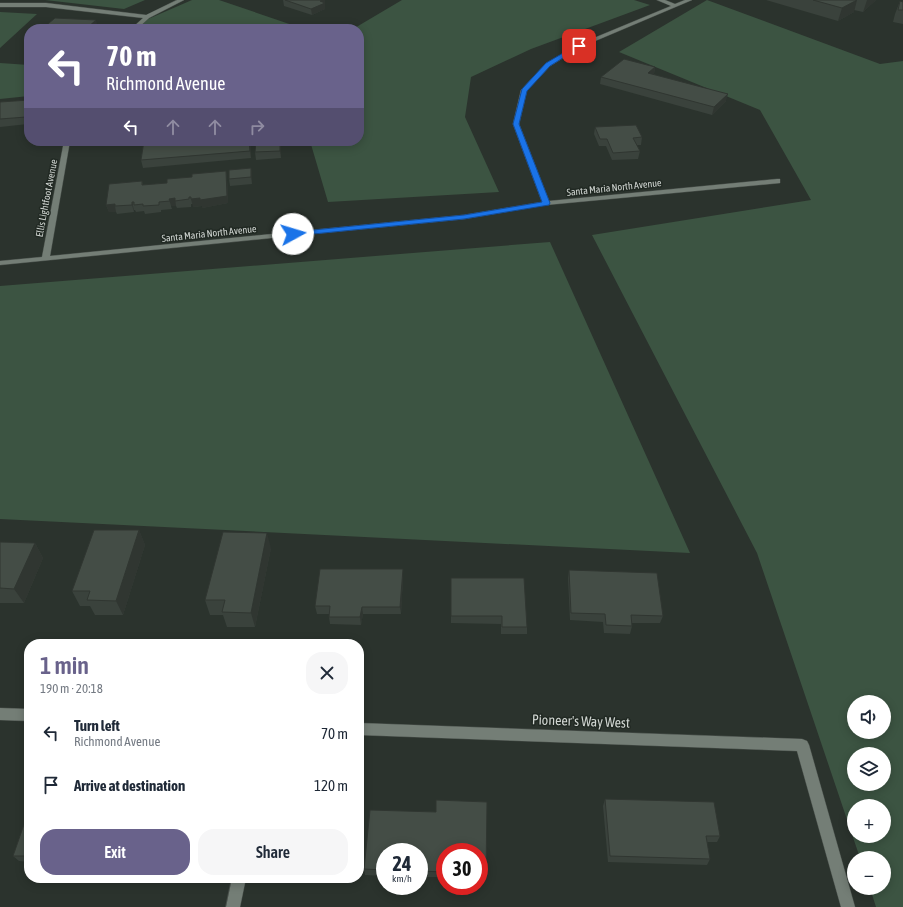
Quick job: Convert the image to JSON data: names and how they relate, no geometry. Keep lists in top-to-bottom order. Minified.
{"streets":{"street":["Santa Maria North Avenue","Ellis Lightfoot Avenue","Pioneer's Way West"]},"crossings":[["Santa Maria North Avenue","Ellis Lightfoot Avenue"]],"page":{"turn":["70 m","Richmond Avenue"],"heading":["1 min","190 m · 20:18"],"map_buttons":["+","−"],"list":[{"name":"Turn left","note":"Richmond Avenue","value":"70 m"},{"name":"Arrive at destination","value":"120 m"}],"buttons":["Exit","Share"],"speed":"24 km/h","limit":"30"}}
